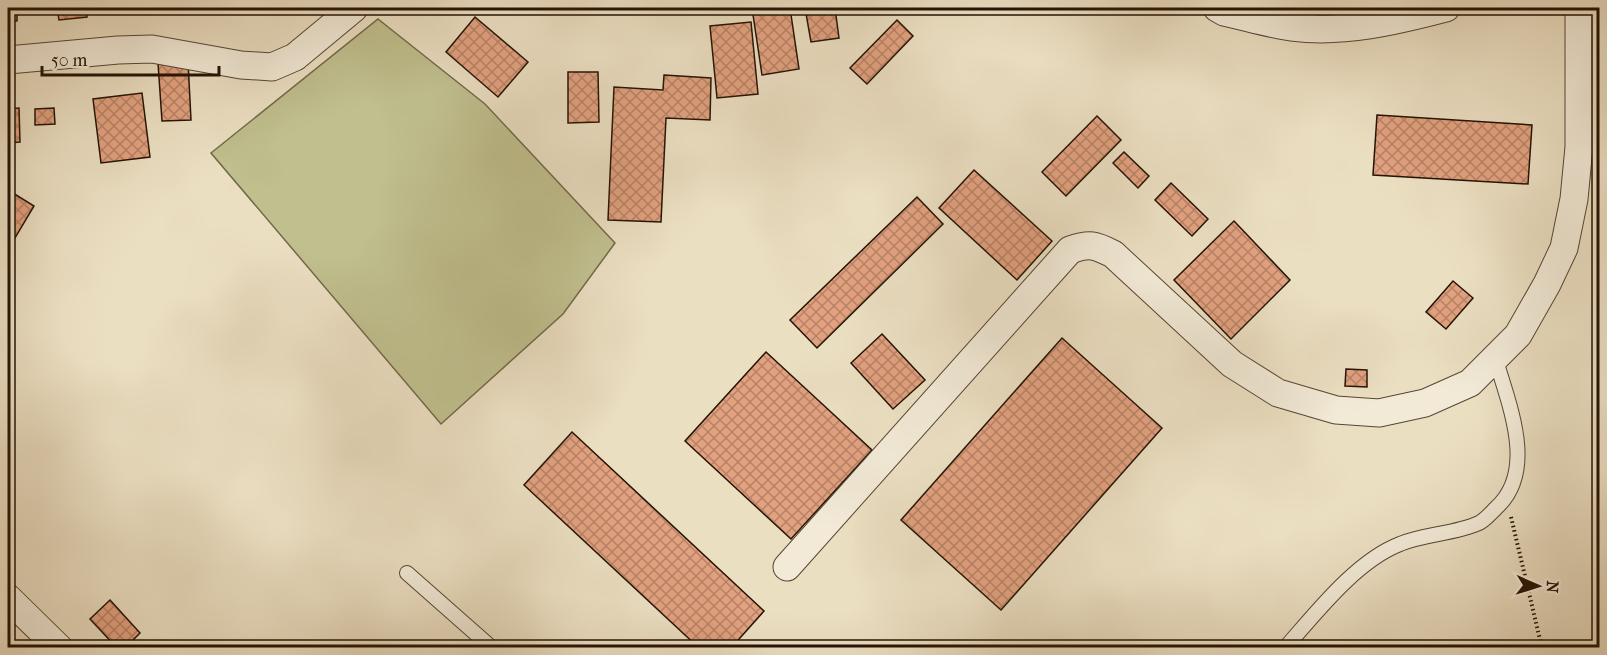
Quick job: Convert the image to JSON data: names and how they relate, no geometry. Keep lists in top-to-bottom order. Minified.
{"scale_bar":"50 m","north":"right"}
